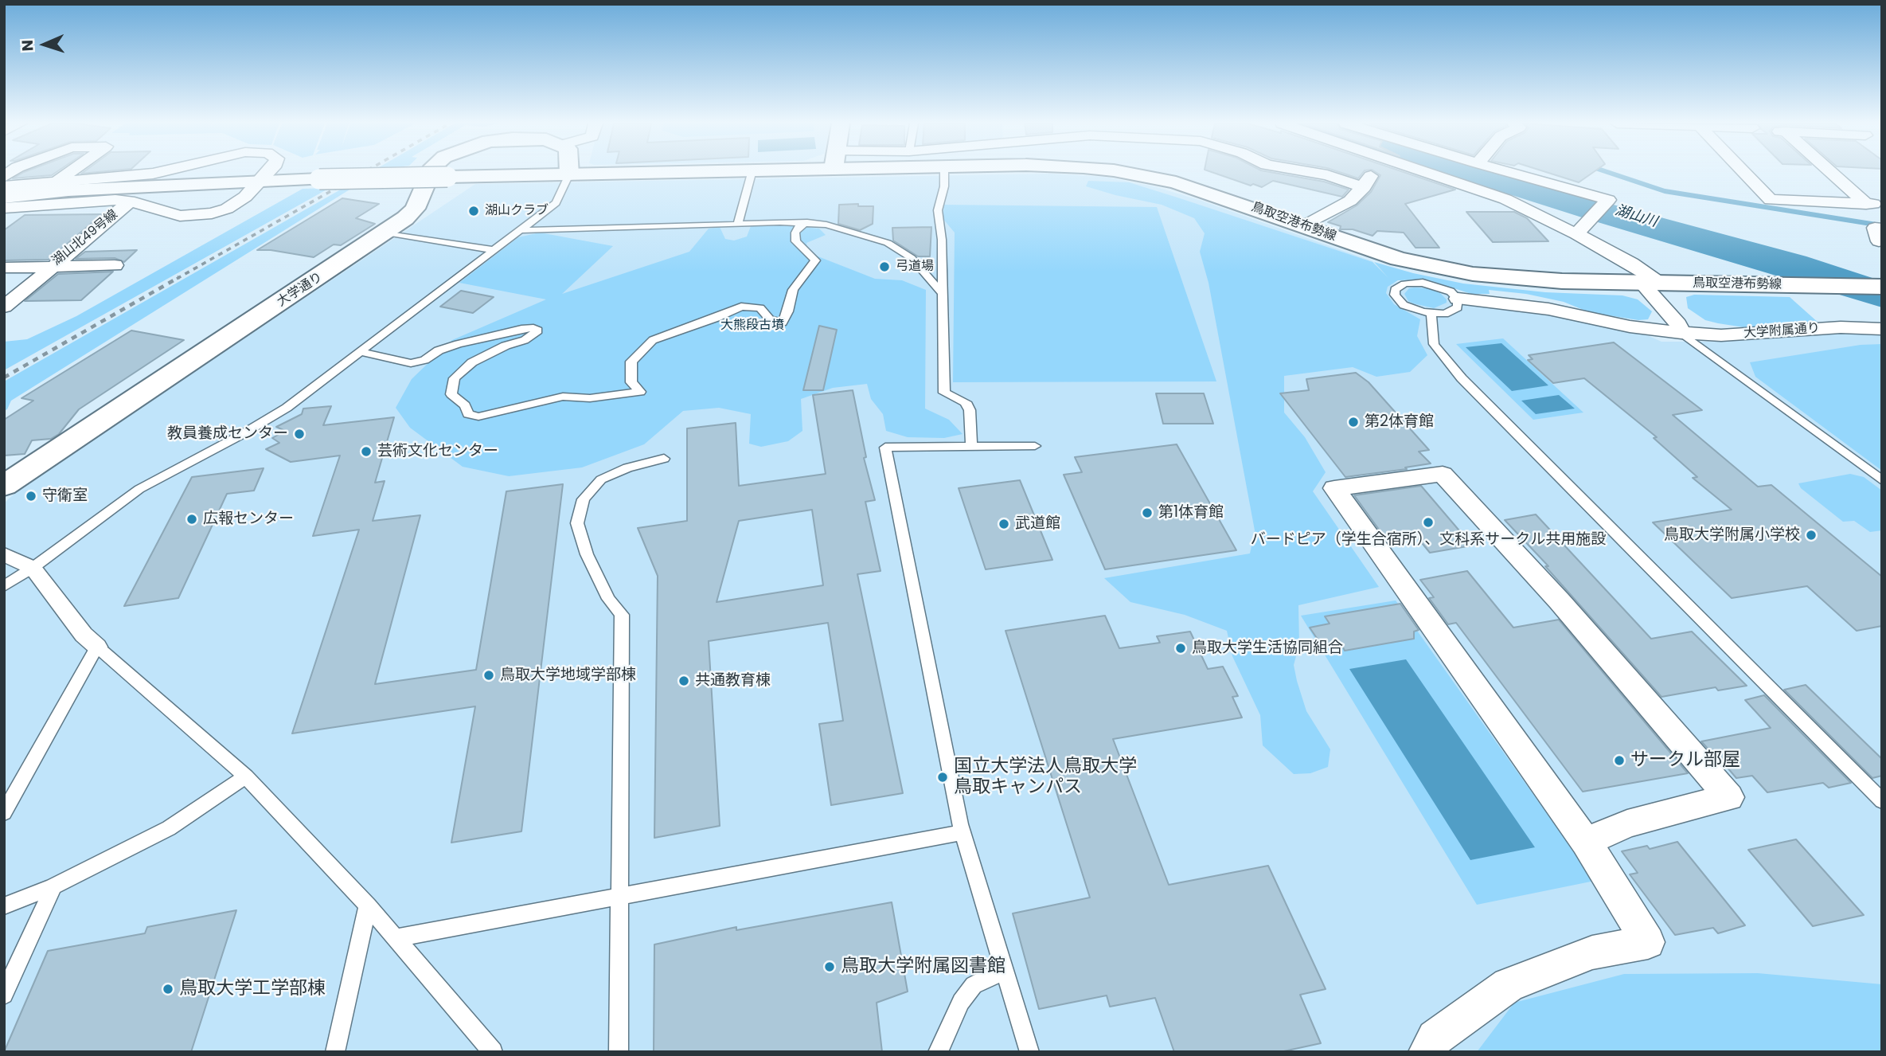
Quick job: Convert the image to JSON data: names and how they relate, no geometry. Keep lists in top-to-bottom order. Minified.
{"streets":{"main road":["鳥取空港布勢線","大学通り"],"street":["湖山北49号線","大学附属通り"]},"water":["湖山川"],"parks":["大熊段古墳"],"places":["湖山クラブ","弓道場","第2体育館","教員養成センター","芸術文化センター","守衛室","第1体育館","広報センター","バードピア（学生合宿所）、文科系サークル共用施設","武道館","鳥取大学附属小学校","鳥取大学生活協同組合","鳥取大学地域学部棟","共通教育棟","サークル部屋","国立大学法人鳥取大学 鳥取キャンパス","鳥取大学附属図書館","鳥取大学工学部棟"],"north":"left"}
